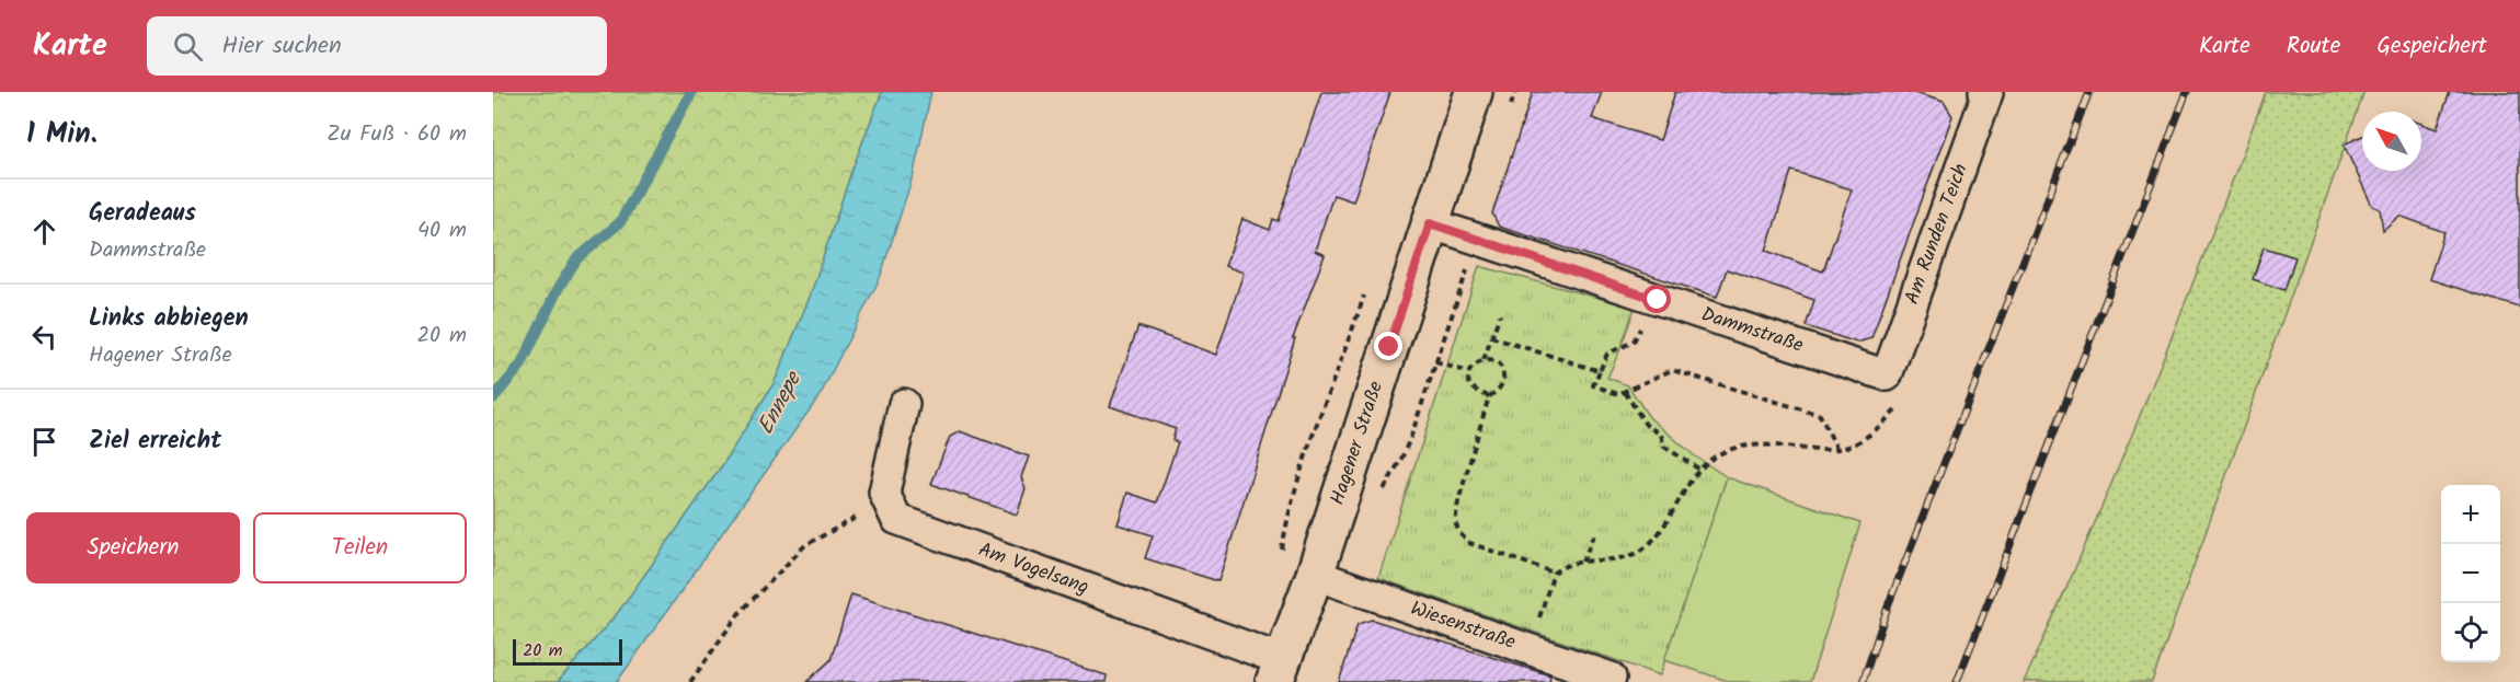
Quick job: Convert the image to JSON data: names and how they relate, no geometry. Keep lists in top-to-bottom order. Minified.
{"streets":{"main road":["Hagener Straße"],"street":["Am Runden Teich","Dammstraße","Am Vogelsang","Wiesenstraße"]},"crossings":[["Am Runden Teich","Dammstraße"],["Dammstraße","Hagener Straße"],["Hagener Straße","Am Vogelsang"],["Hagener Straße","Wiesenstraße"]],"water":["Ennepe"],"scale_bar":"20 m","north":"top left","page":{"header":"Karte","search":"Hier suchen","nav":["Karte","Route","Gespeichert"],"heading":["1 Min.","Zu Fuß · 60 m"],"list":[["Geradeaus","Dammstraße","40 m"],["Links abbiegen","Hagener Straße","20 m"],"Ziel erreicht"],"map_buttons":["+","−"],"buttons":["Speichern","Teilen"],"scale":"20 m"}}
